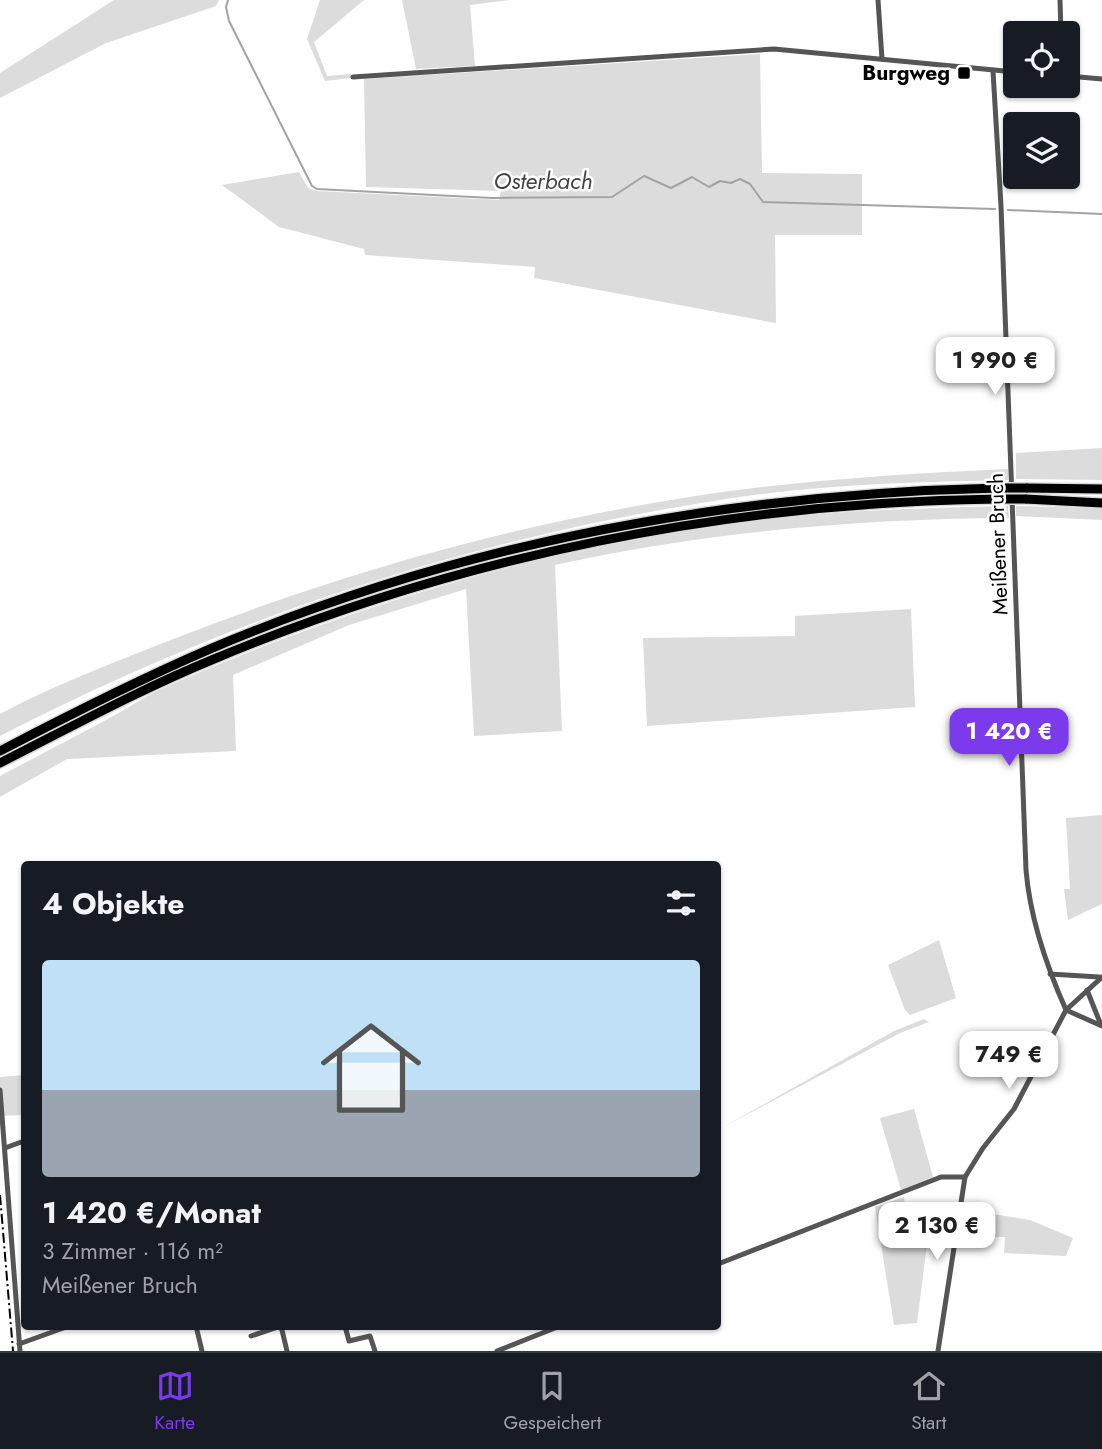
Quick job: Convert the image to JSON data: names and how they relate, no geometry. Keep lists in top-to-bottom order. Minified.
{"streets":{"street":["Meißener Bruch"]},"water":["Osterbach"],"places":{"transit":["Burgweg"]},"page":{"price":["1 990 €","1 420 €","749 €","2 130 €"],"heading":"4 Objekte","list":[{"name":"1 420 €/Monat","note":"3 Zimmer · 116 m² · Meißener Bruch"}],"tabs":["Karte","Gespeichert","Start"]}}
